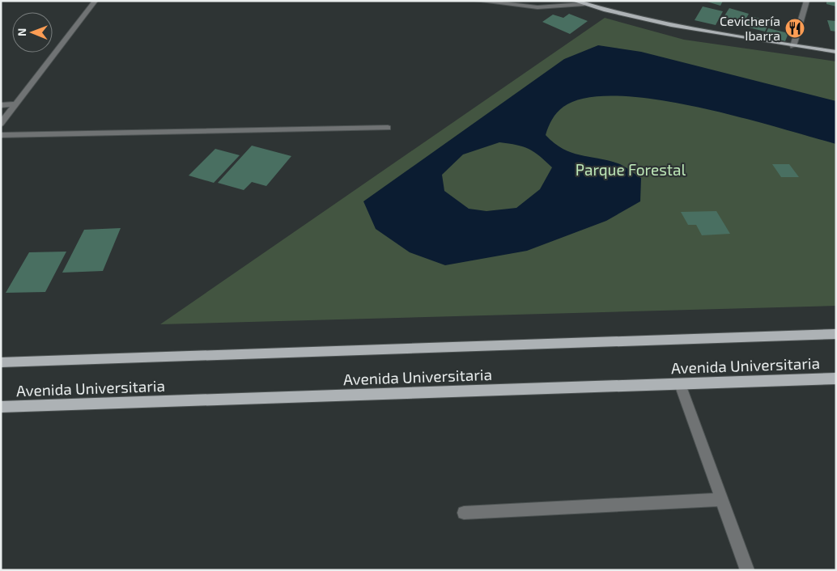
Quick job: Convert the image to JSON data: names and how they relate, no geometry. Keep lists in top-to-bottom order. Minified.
{"streets":{"main road":["Avenida Universitaria"]},"parks":["Parque Forestal"],"places":{"restaurant":["Cevichería Ibarra"]},"north":"left"}
